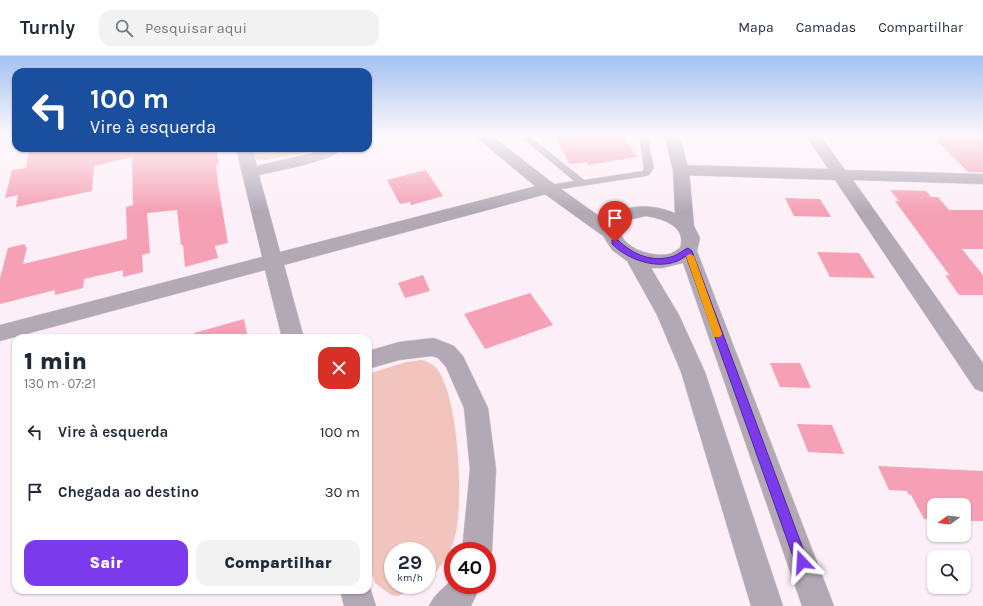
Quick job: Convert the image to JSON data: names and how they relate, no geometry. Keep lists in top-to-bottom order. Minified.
{"north":"left","page":{"header":"Turnly","search":"Pesquisar aqui","nav":["Mapa","Camadas","Compartilhar"],"turn":["100 m","Vire à esquerda"],"heading":["1 min","130 m · 07:21"],"list":[{"name":"Vire à esquerda","value":"100 m"},{"name":"Chegada ao destino","value":"30 m"}],"buttons":["Sair","Compartilhar"],"speed":"29 km/h","limit":"40"}}
